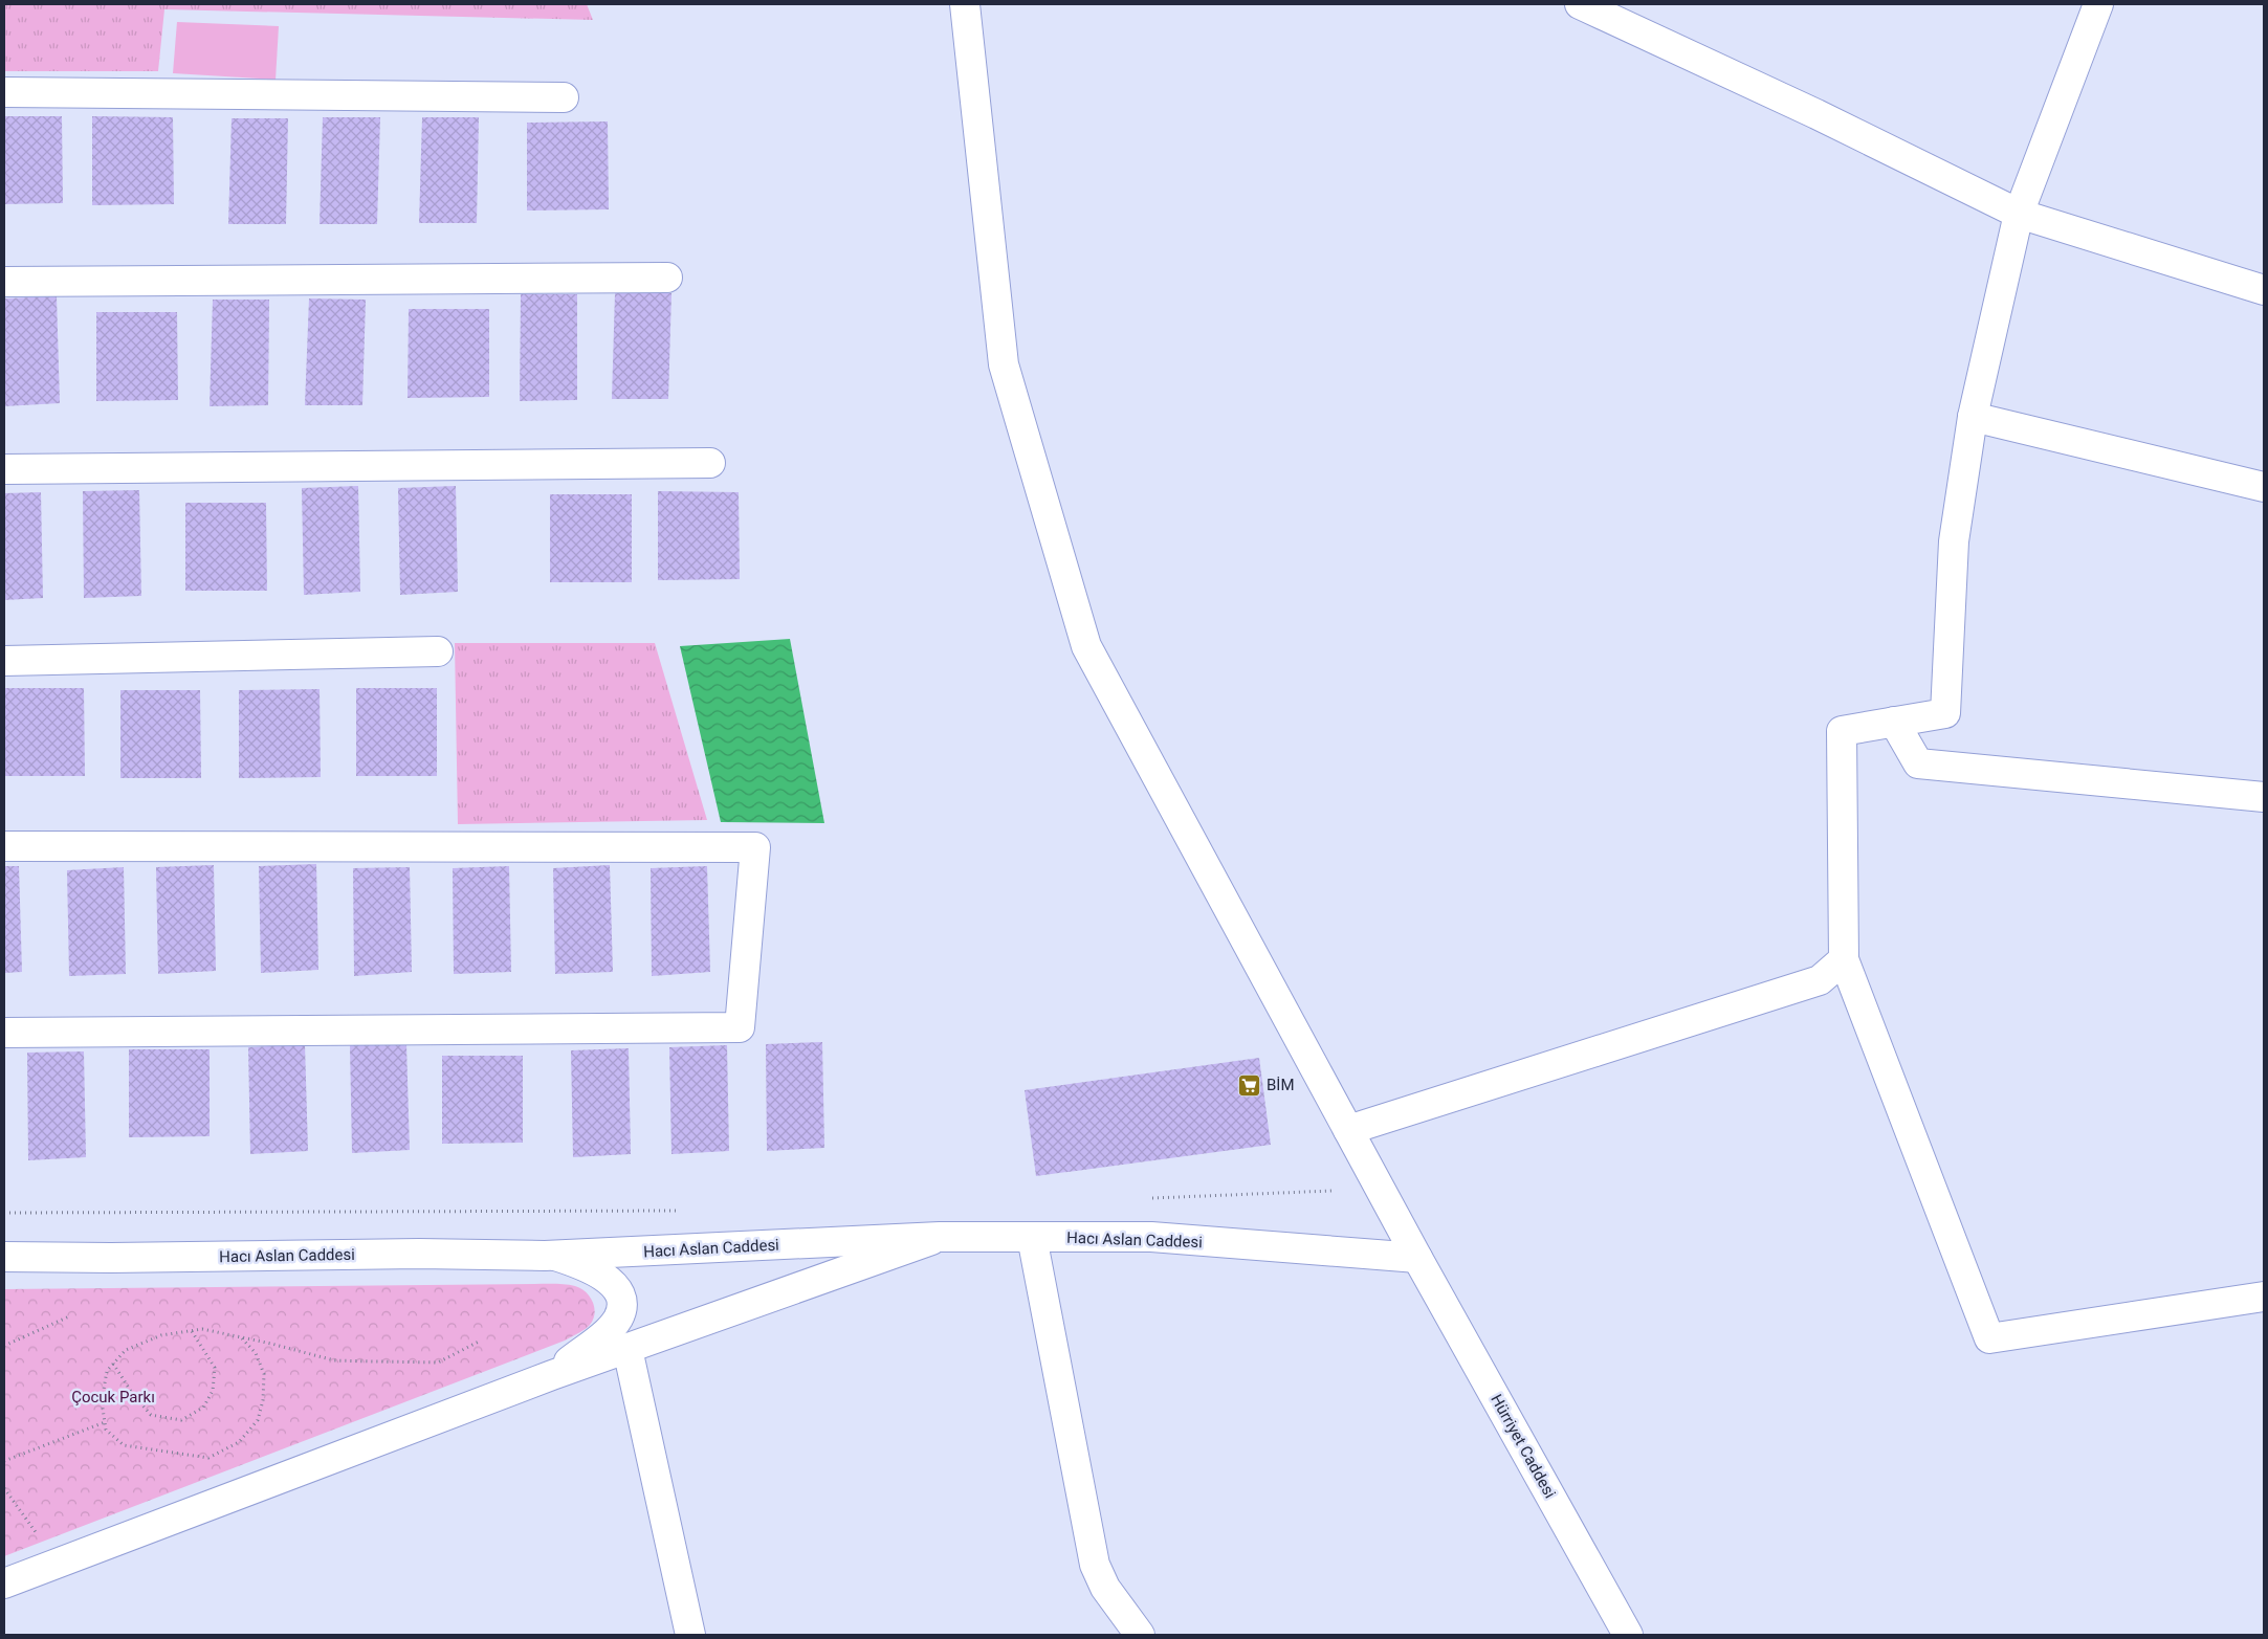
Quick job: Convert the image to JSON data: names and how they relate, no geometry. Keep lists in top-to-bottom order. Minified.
{"streets":{"street":["Hacı Aslan Caddesi","Hürriyet Caddesi"]},"crossings":[["Hacı Aslan Caddesi","Hürriyet Caddesi"]],"parks":["Çocuk Parkı"],"places":{"supermarket":["BİM"]}}
